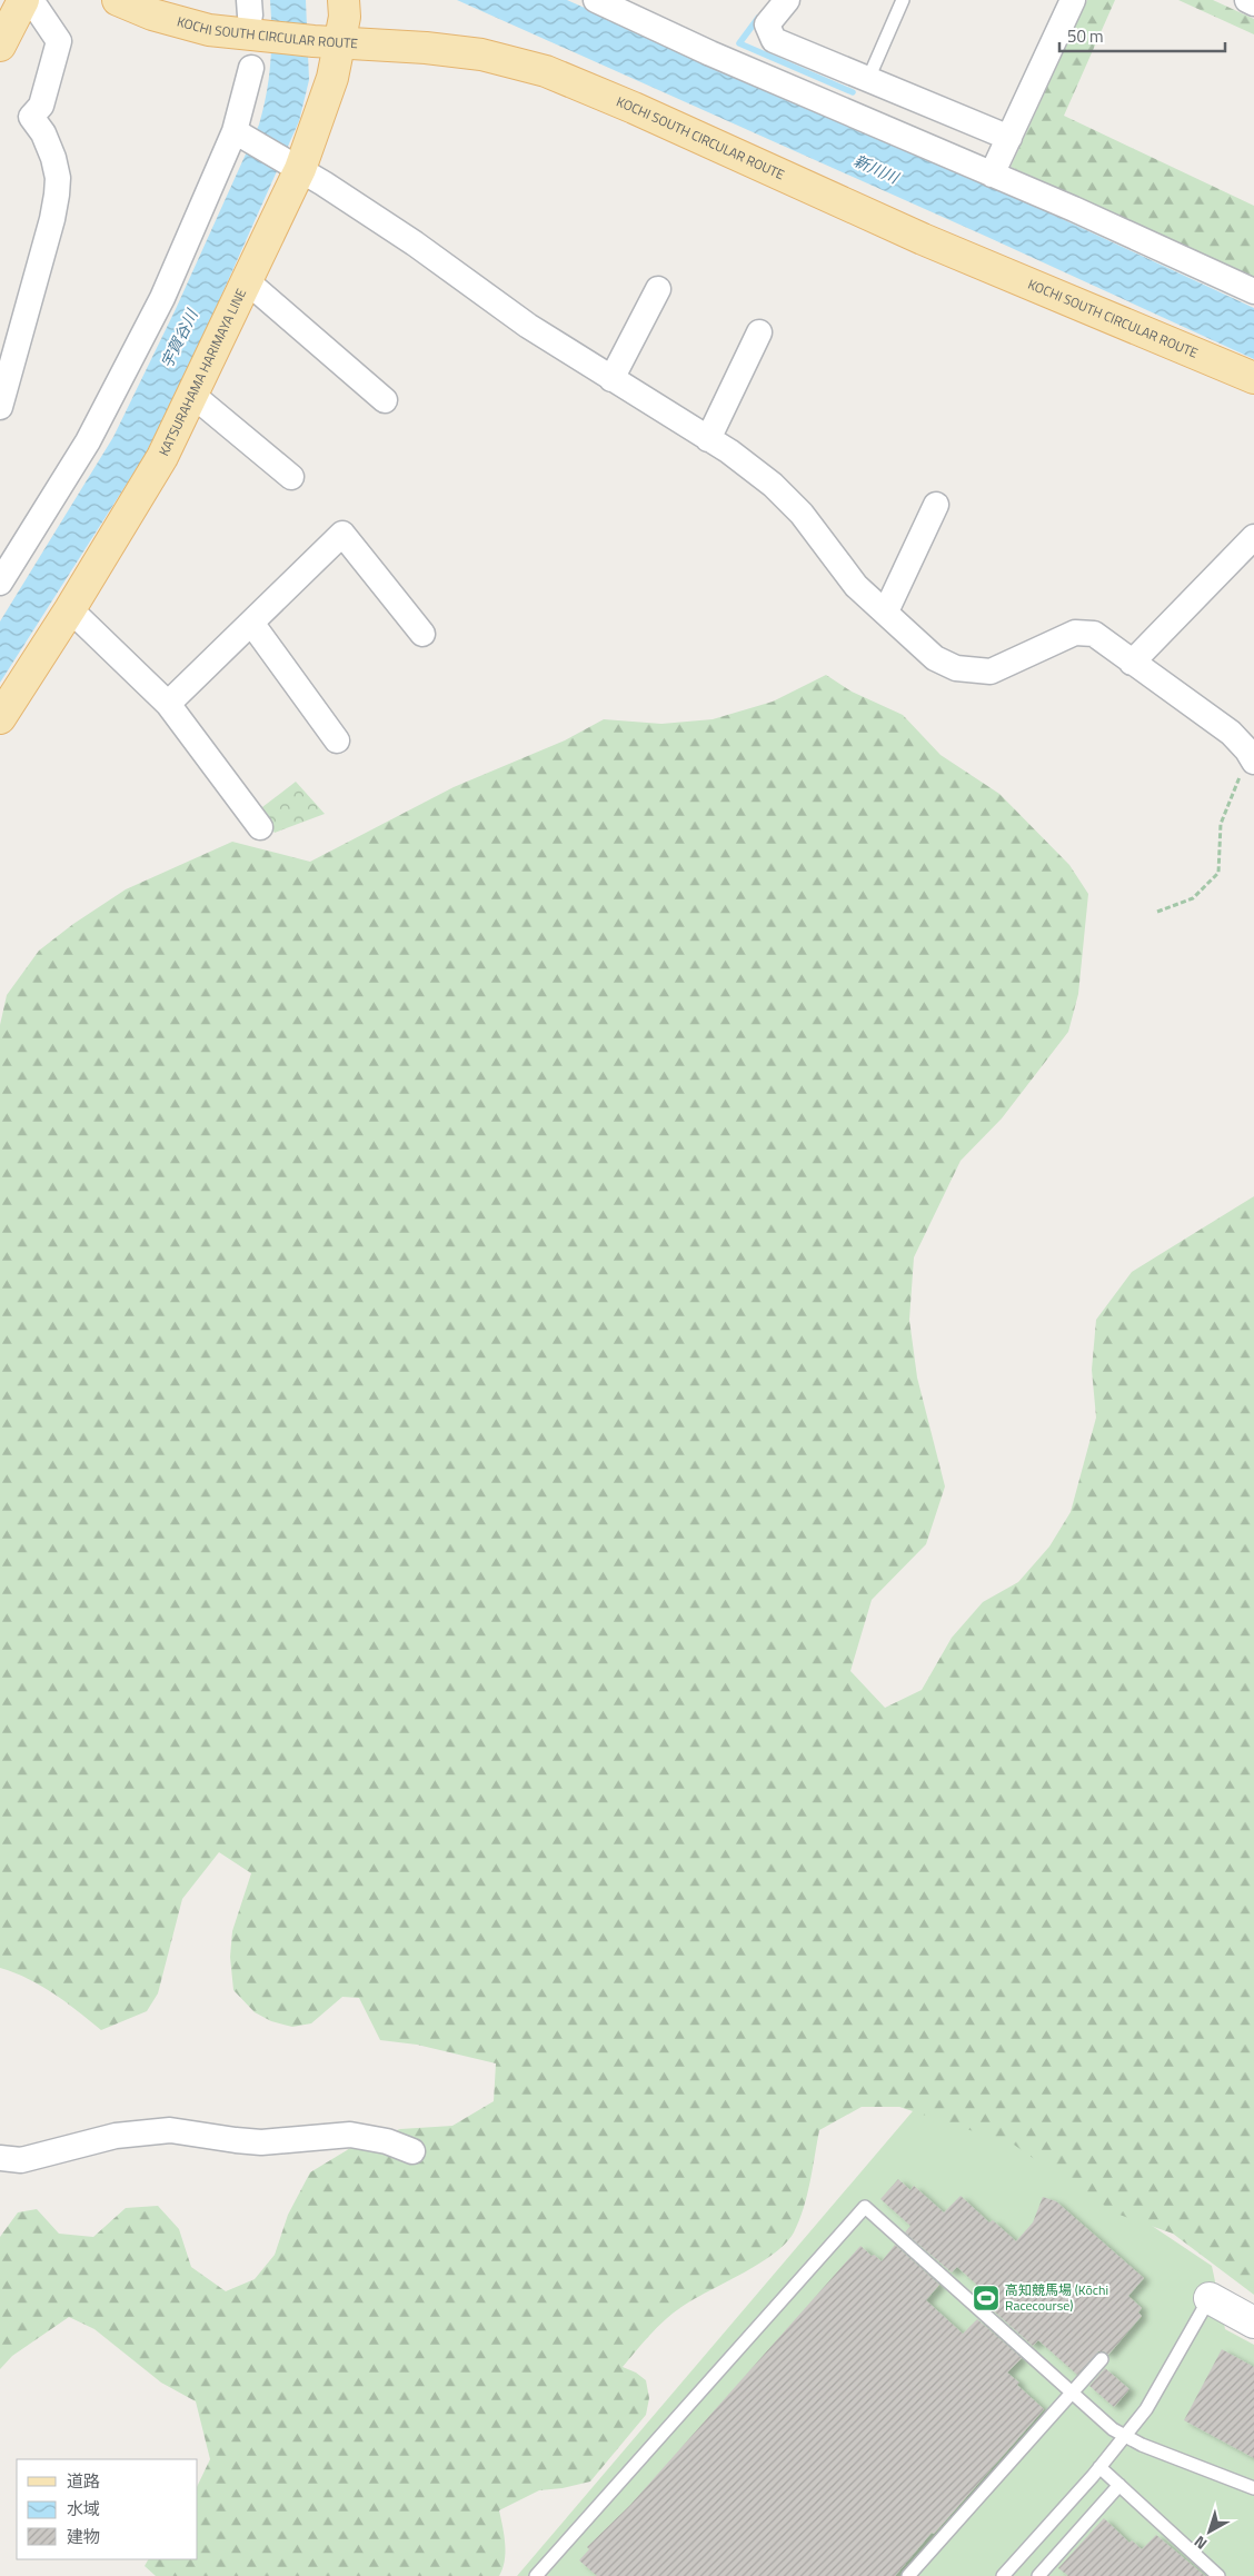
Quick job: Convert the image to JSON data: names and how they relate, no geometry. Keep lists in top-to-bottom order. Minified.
{"streets":{"main road":["KOCHI SOUTH CIRCULAR ROUTE","KATSURAHAMA HARIMAYA LINE"]},"crossings":[["KOCHI SOUTH CIRCULAR ROUTE","KATSURAHAMA HARIMAYA LINE"]],"water":["新川川","宇賀谷川"],"places":{"sports":["高知競馬場 (Kōchi Racecourse)"]},"legend":["道路","水域","建物"],"scale_bar":"50 m","north":"bottom left"}
